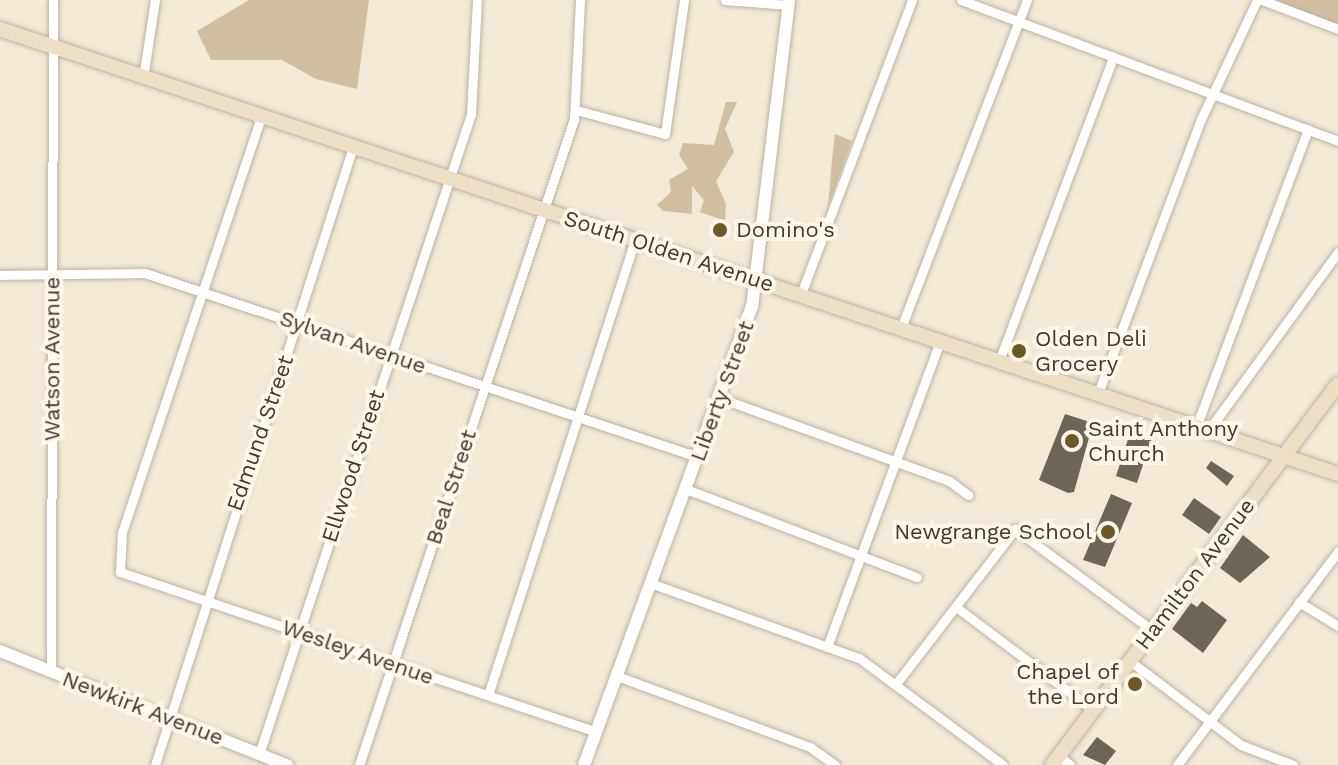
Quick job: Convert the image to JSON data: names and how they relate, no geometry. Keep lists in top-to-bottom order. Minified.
{"streets":{"main road":["South Olden Avenue","Hamilton Avenue"],"street":["Sylvan Avenue","Watson Avenue","Liberty Street","Edmund Street","Ellwood Street","Beal Street","Wesley Avenue","Newkirk Avenue"]},"crossings":[["South Olden Avenue","Watson Avenue"],["South Olden Avenue","Liberty Street"],["South Olden Avenue","Edmund Street"],["South Olden Avenue","Ellwood Street"],["South Olden Avenue","Beal Street"],["South Olden Avenue","Hamilton Avenue"],["Sylvan Avenue","Watson Avenue"],["Sylvan Avenue","Liberty Street"],["Sylvan Avenue","Edmund Street"],["Sylvan Avenue","Ellwood Street"],["Sylvan Avenue","Beal Street"],["Sylvan Avenue","Wesley Avenue"],["Watson Avenue","Newkirk Avenue"],["Liberty Street","Wesley Avenue"],["Edmund Street","Wesley Avenue"],["Edmund Street","Newkirk Avenue"],["Ellwood Street","Wesley Avenue"],["Ellwood Street","Newkirk Avenue"],["Beal Street","Wesley Avenue"]],"places":["Domino's","Olden Deli Grocery","Saint Anthony Church","Newgrange School","Chapel of the Lord"]}
